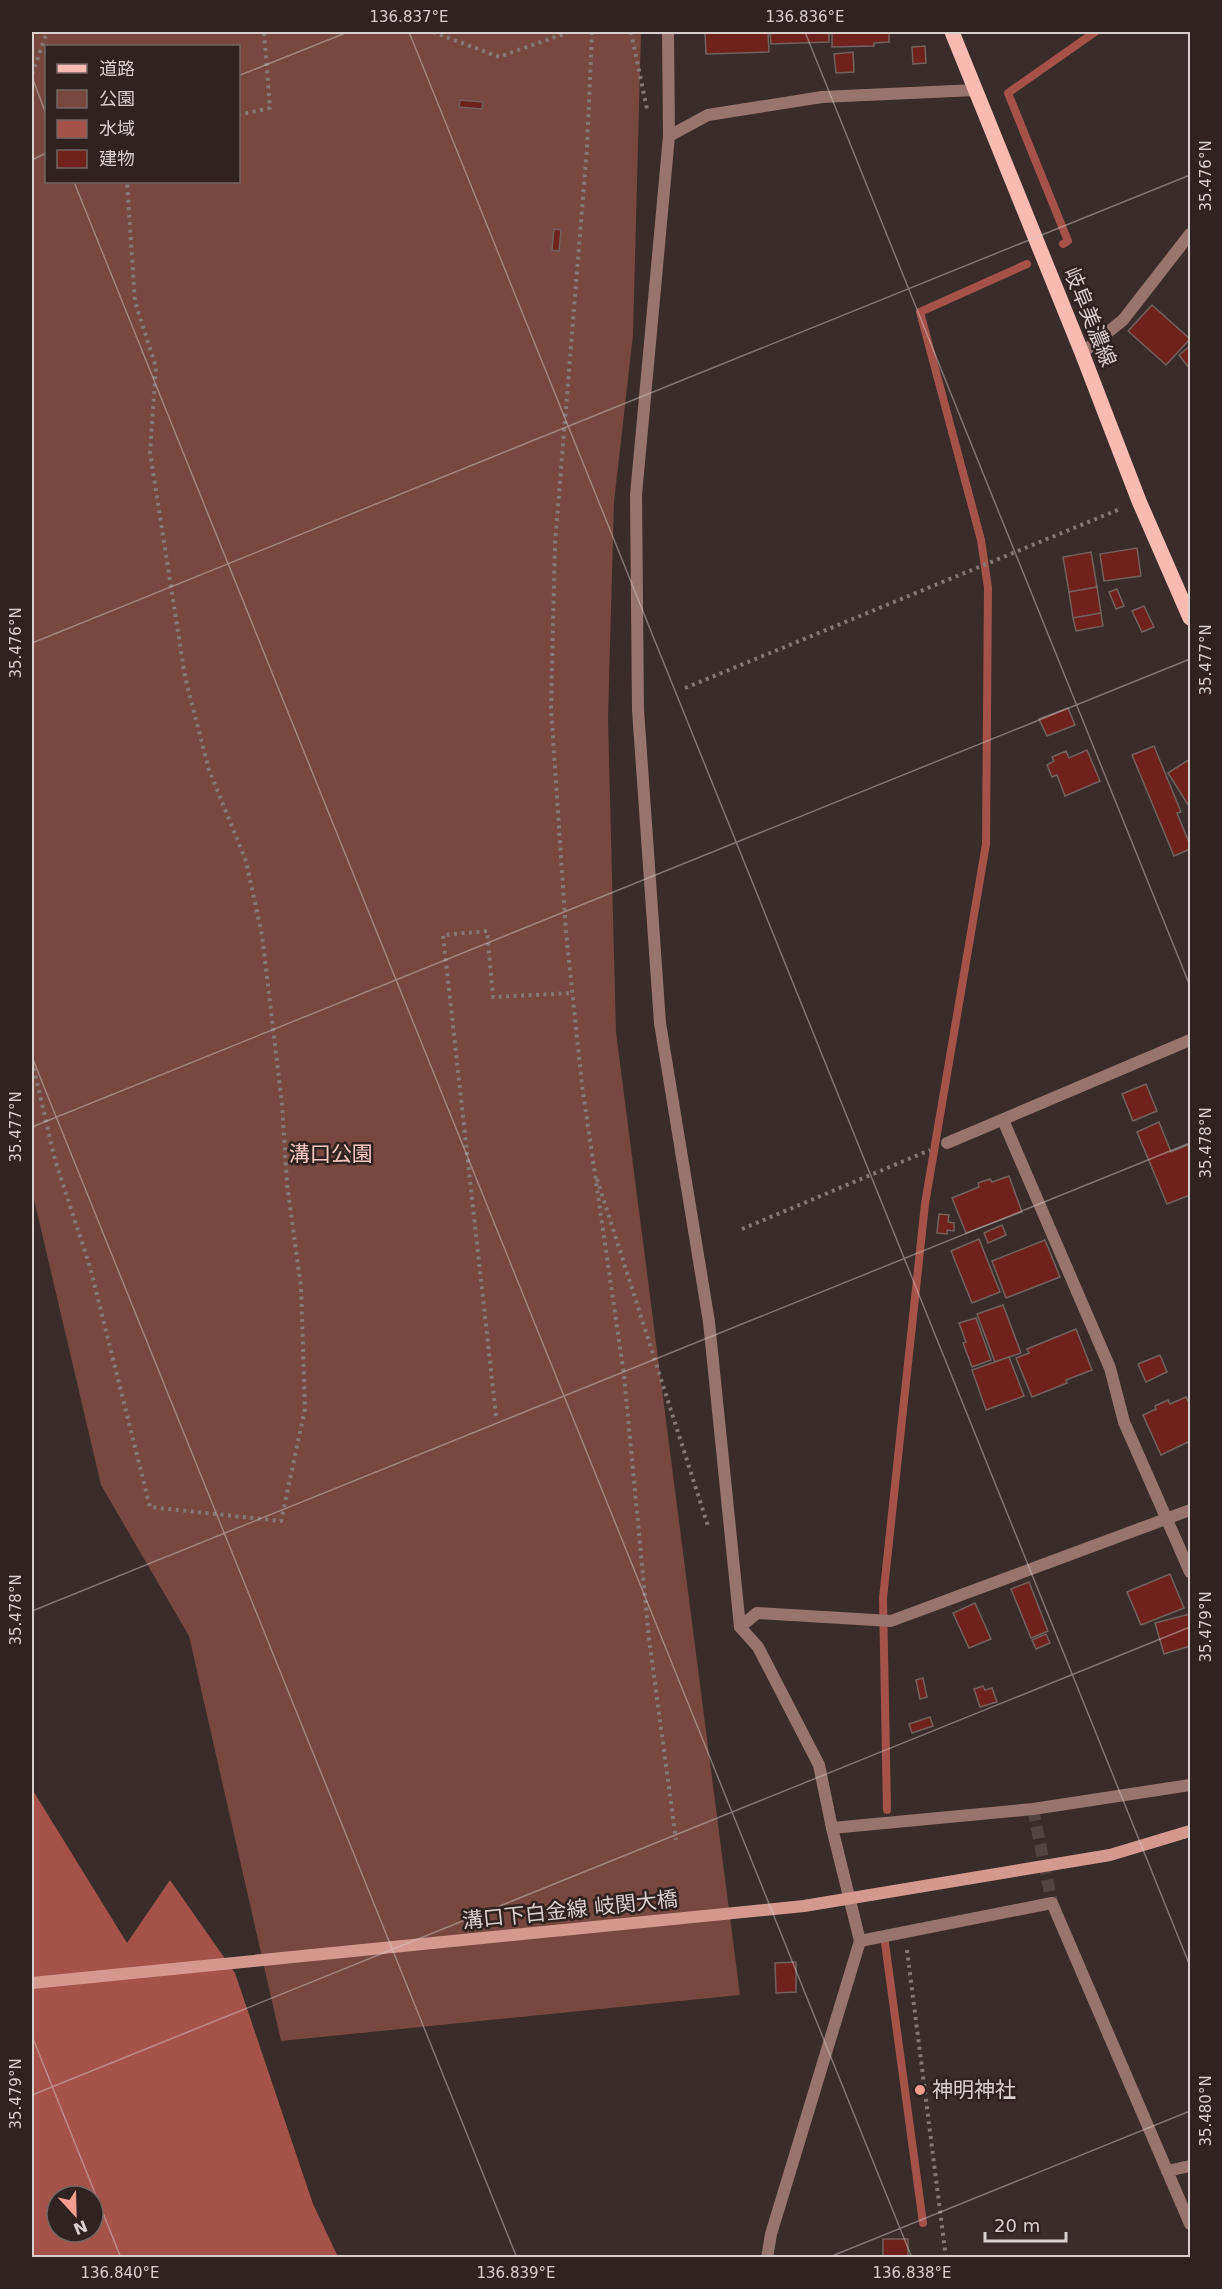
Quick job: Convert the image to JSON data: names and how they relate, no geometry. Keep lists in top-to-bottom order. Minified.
{"streets":{"main road":["岐阜美濃線","溝口下白金線 岐関大橋"]},"parks":["溝口公園"],"places":["神明神社"],"legend":["道路","公園","水域","建物"],"scale_bar":"20 m","north":"bottom","coordinates":["136.837°E","136.836°E","35.476°N","35.477°N","35.478°N","35.479°N","35.480°N","136.840°E","136.839°E","136.838°E"]}
